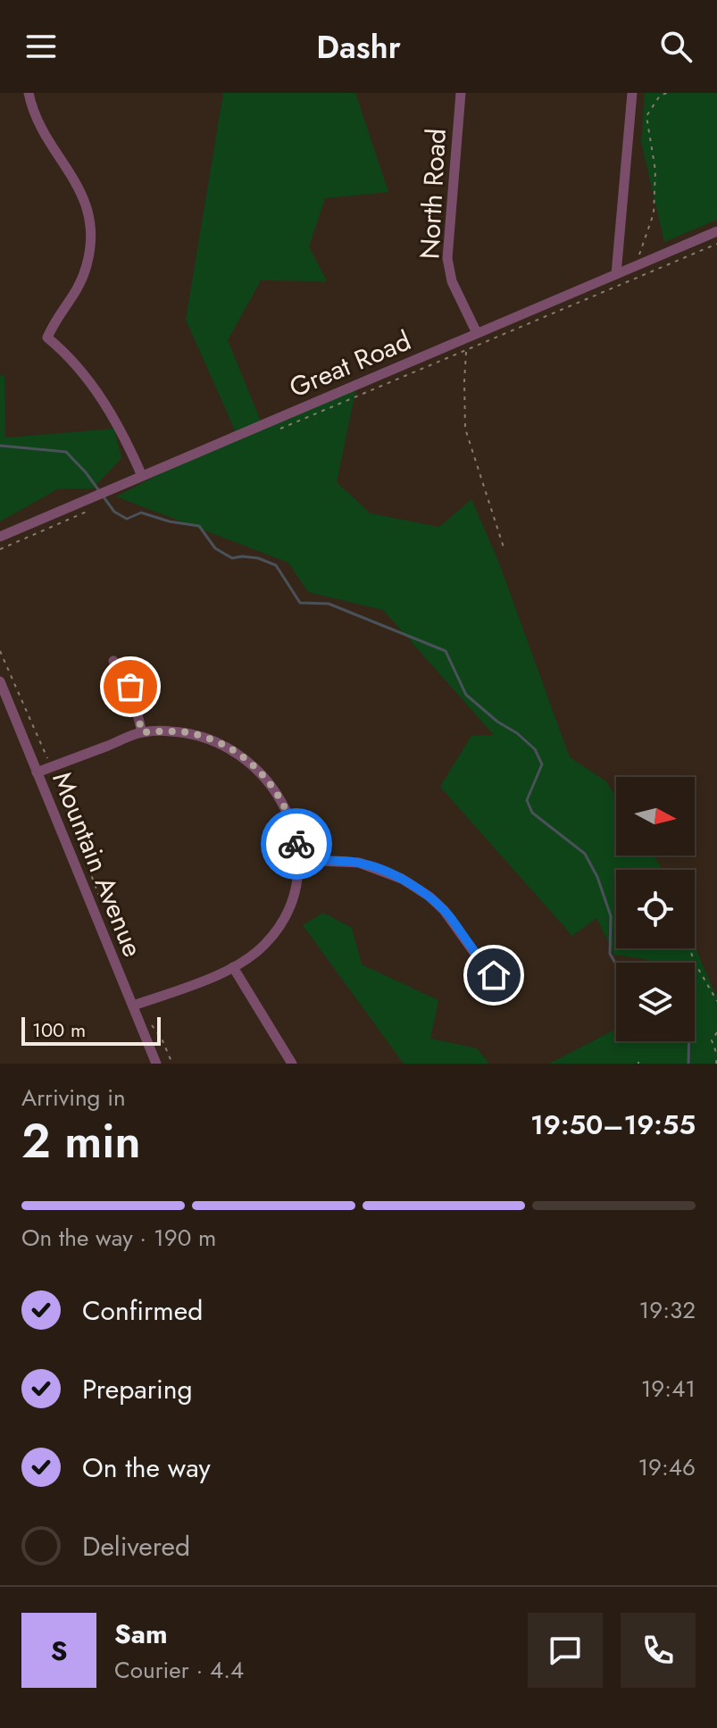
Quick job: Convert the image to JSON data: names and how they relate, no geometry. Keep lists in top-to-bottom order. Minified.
{"streets":{"street":["North Road","Great Road","Mountain Avenue"]},"crossings":[["North Road","Great Road"]],"scale_bar":"100 m","north":"right","page":{"header":"Dashr","scale":"100 m","heading":["2 min","Arriving in","19:50–19:55"],"panel":["Sam","Courier · 4.4"],"bar":"On the way · 190 m","list":[["Confirmed","19:32"],["Preparing","19:41"],["On the way","19:46"],"Delivered"],"round":"S"}}
